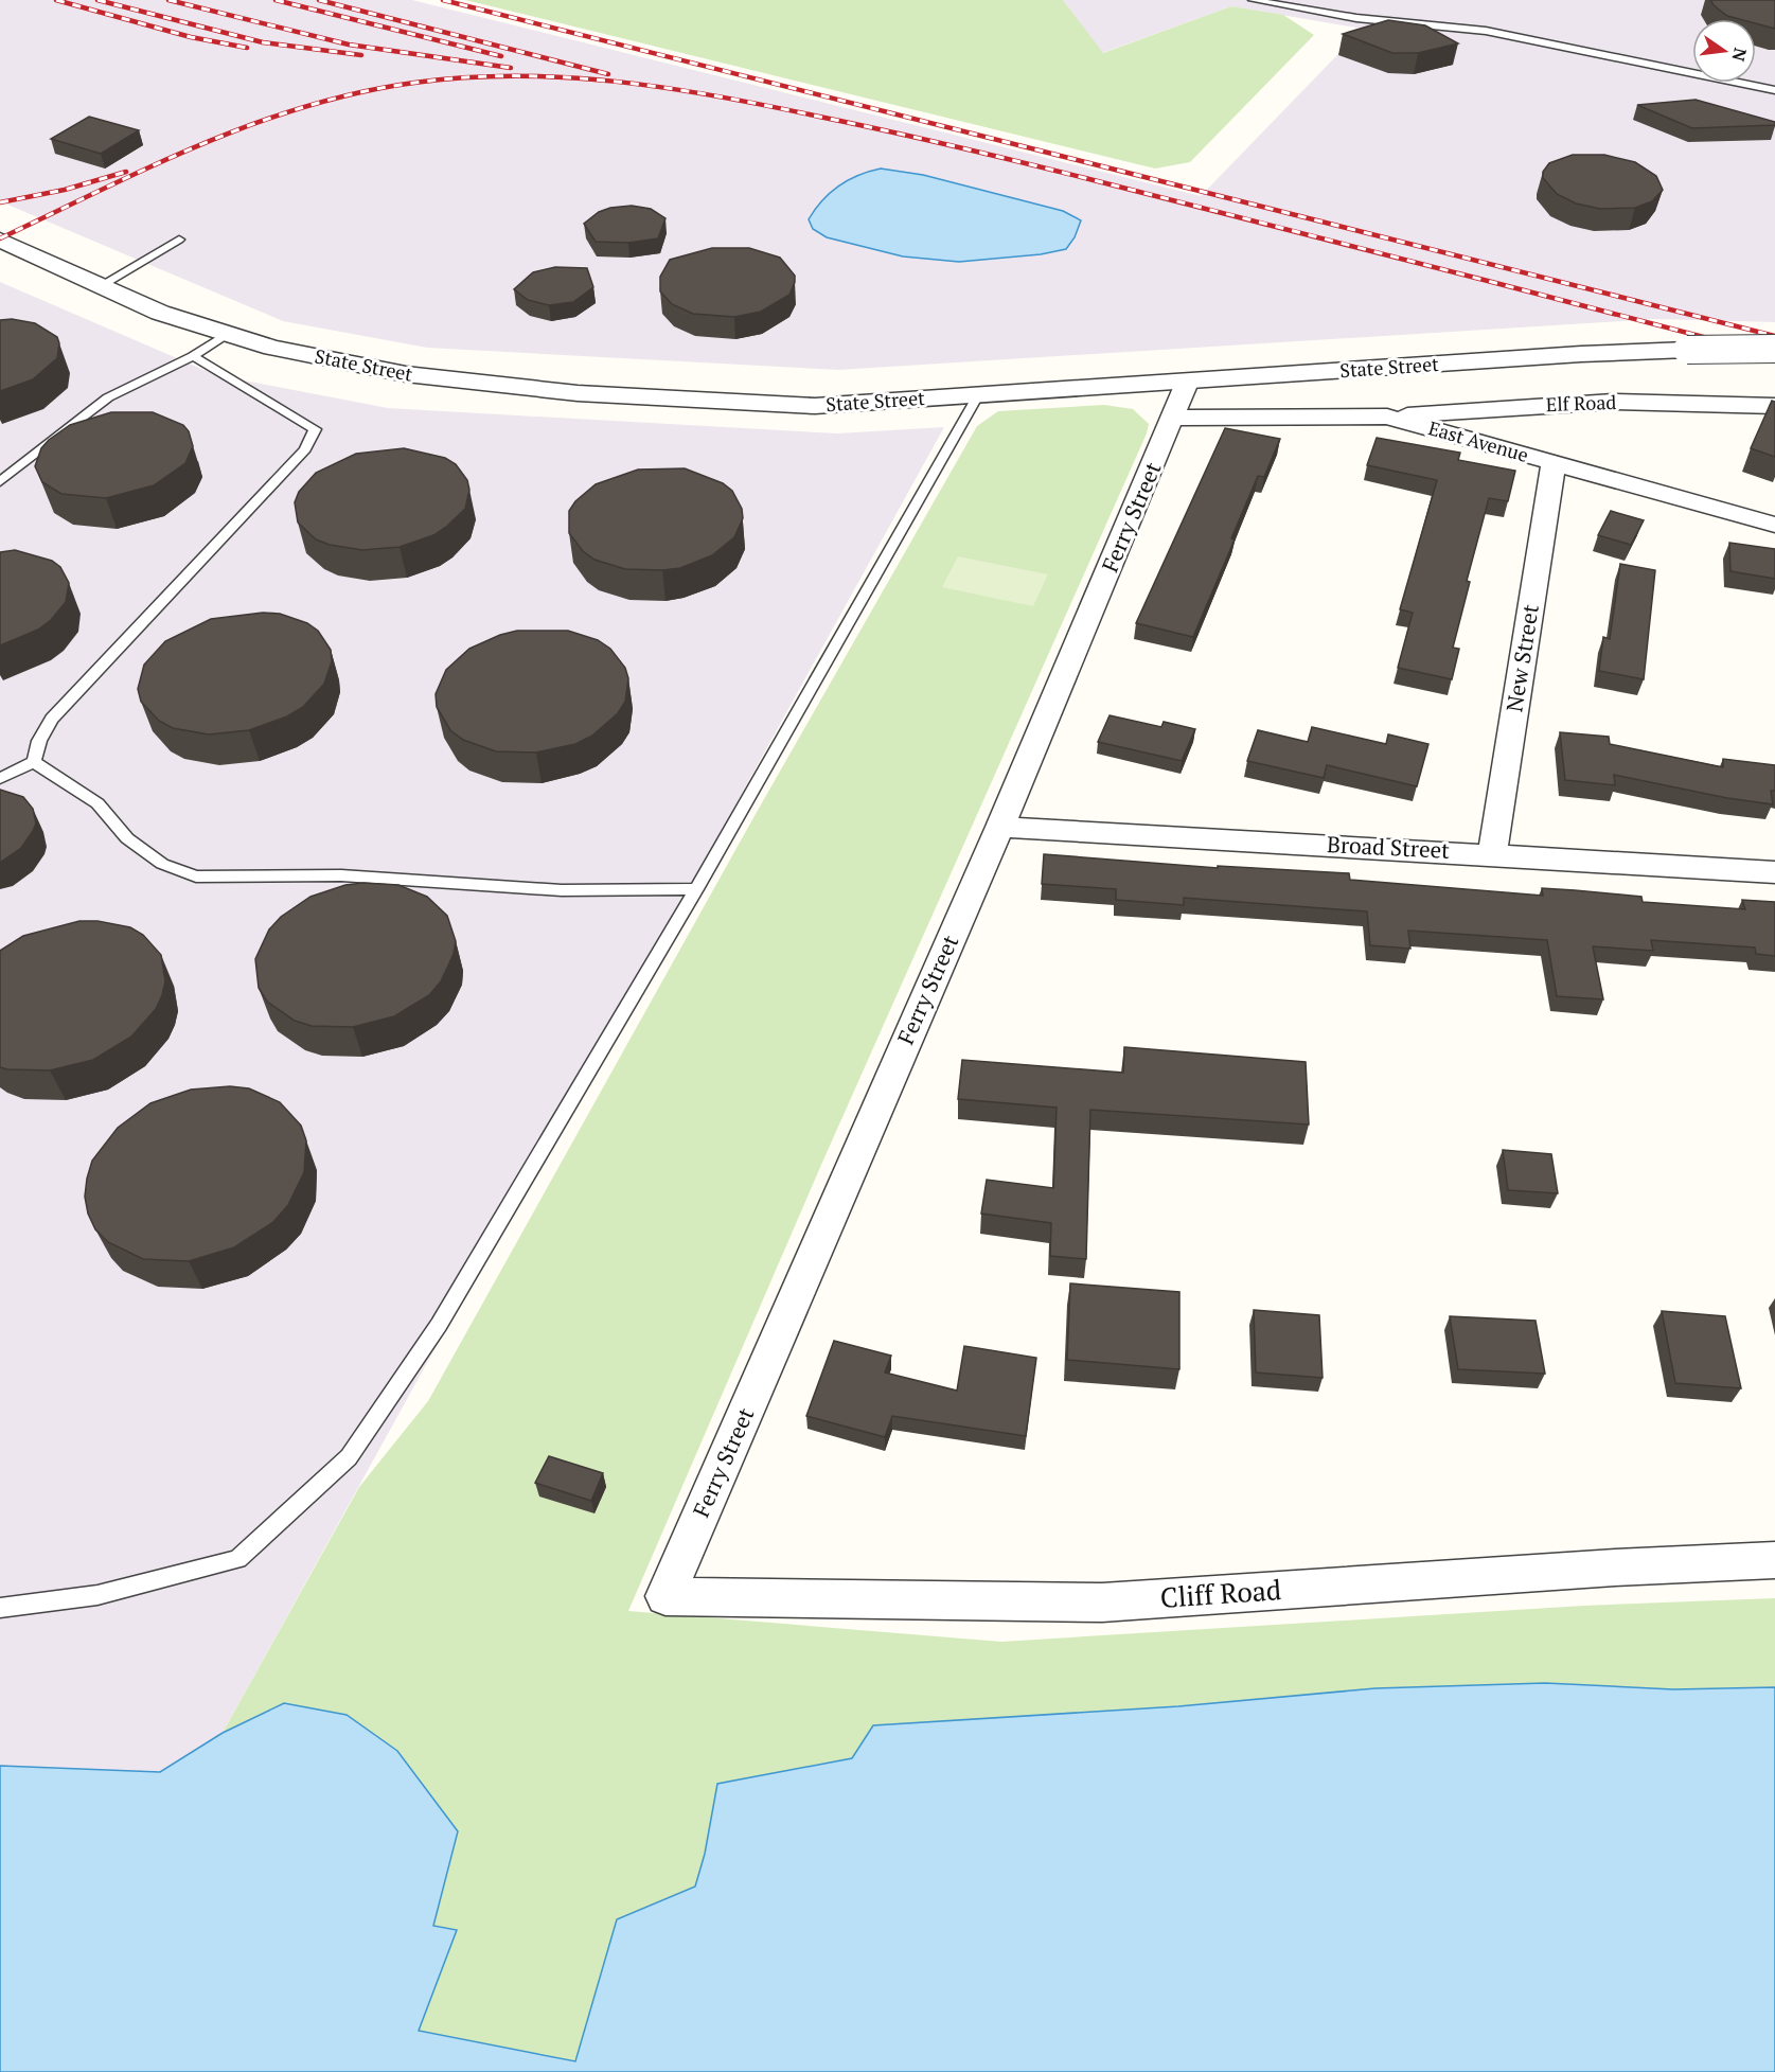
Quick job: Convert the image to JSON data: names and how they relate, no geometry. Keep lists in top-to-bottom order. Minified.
{"streets":{"street":["State Street","Elf Road","East Avenue","Ferry Street","New Street","Broad Street","Cliff Road"]},"crossings":[["State Street","Ferry Street"],["Elf Road","East Avenue"],["East Avenue","Ferry Street"],["East Avenue","New Street"],["Ferry Street","Broad Street"],["Ferry Street","Cliff Road"],["New Street","Broad Street"]],"north":"right"}
